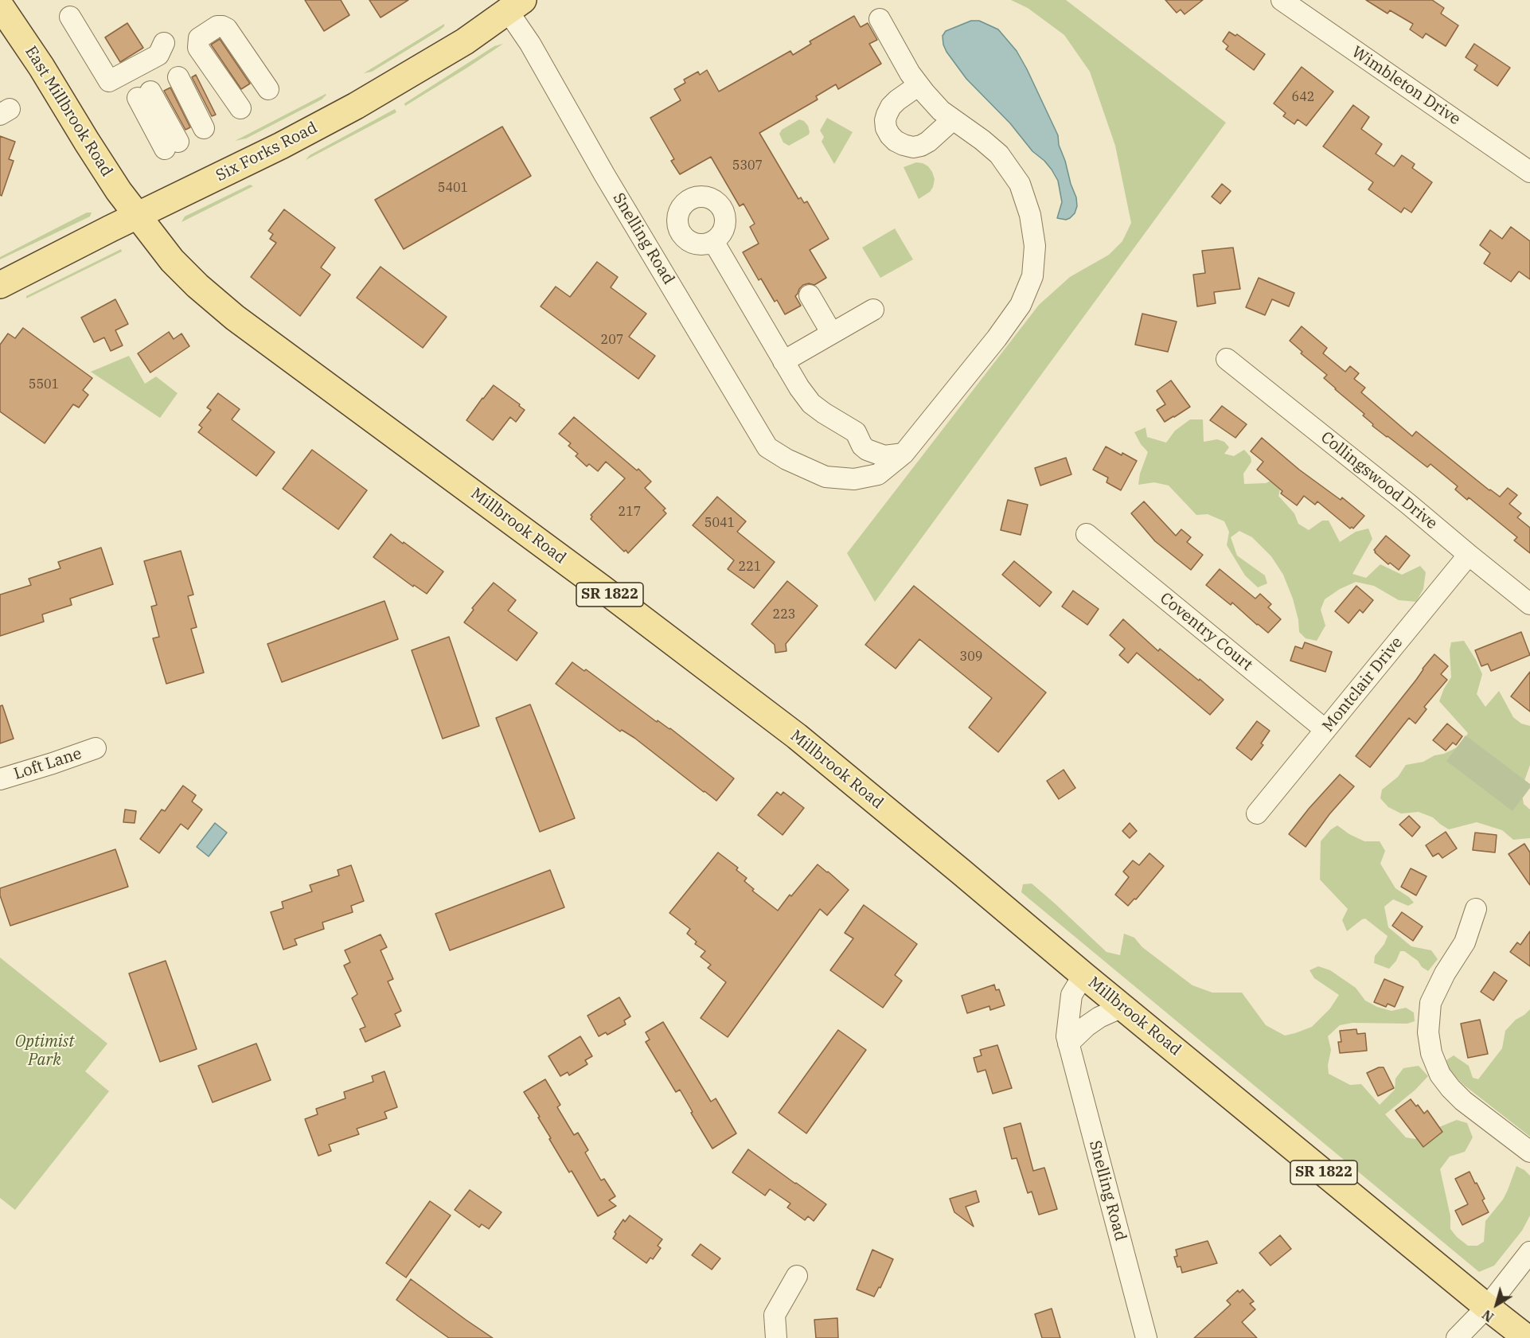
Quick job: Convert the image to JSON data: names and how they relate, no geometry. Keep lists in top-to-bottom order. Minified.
{"streets":{"main road":["East Millbrook Road","Six Forks Road","Millbrook Road","SR 1822"],"street":["Wimbleton Drive","Snelling Road","Collingswood Drive","Coventry Court","Montclair Drive","Loft Lane"]},"crossings":[["East Millbrook Road","Six Forks Road"],["East Millbrook Road","Millbrook Road"],["Six Forks Road","Snelling Road"],["Six Forks Road","Millbrook Road"],["Snelling Road","Millbrook Road"],["Collingswood Drive","Montclair Drive"],["Coventry Court","Montclair Drive"]],"parks":["Optimist Park"],"house_numbers":["642","5307","5401","207","5501","217","5041","221","223","309"],"north":"bottom left"}
